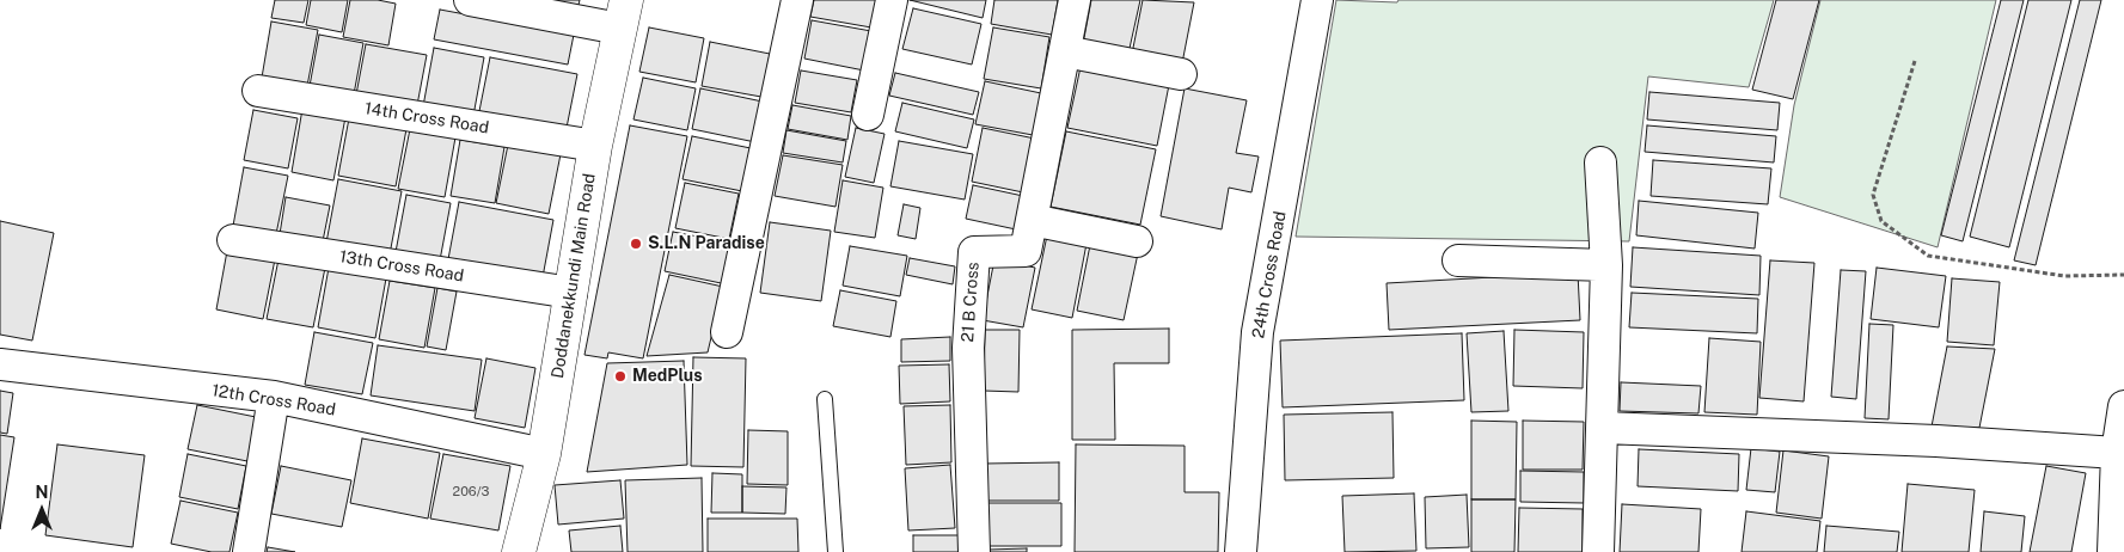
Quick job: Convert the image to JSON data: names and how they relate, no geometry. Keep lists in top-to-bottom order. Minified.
{"streets":{"street":["14th Cross Road","13th Cross Road","24th Cross Road","Doddanekkundi Main Road","21 B Cross","12th Cross Road"]},"crossings":[["14th Cross Road","Doddanekkundi Main Road"],["13th Cross Road","Doddanekkundi Main Road"],["Doddanekkundi Main Road","12th Cross Road"]],"places":["S.L.N Paradise","MedPlus"],"house_numbers":["206/3"],"north":"top"}
